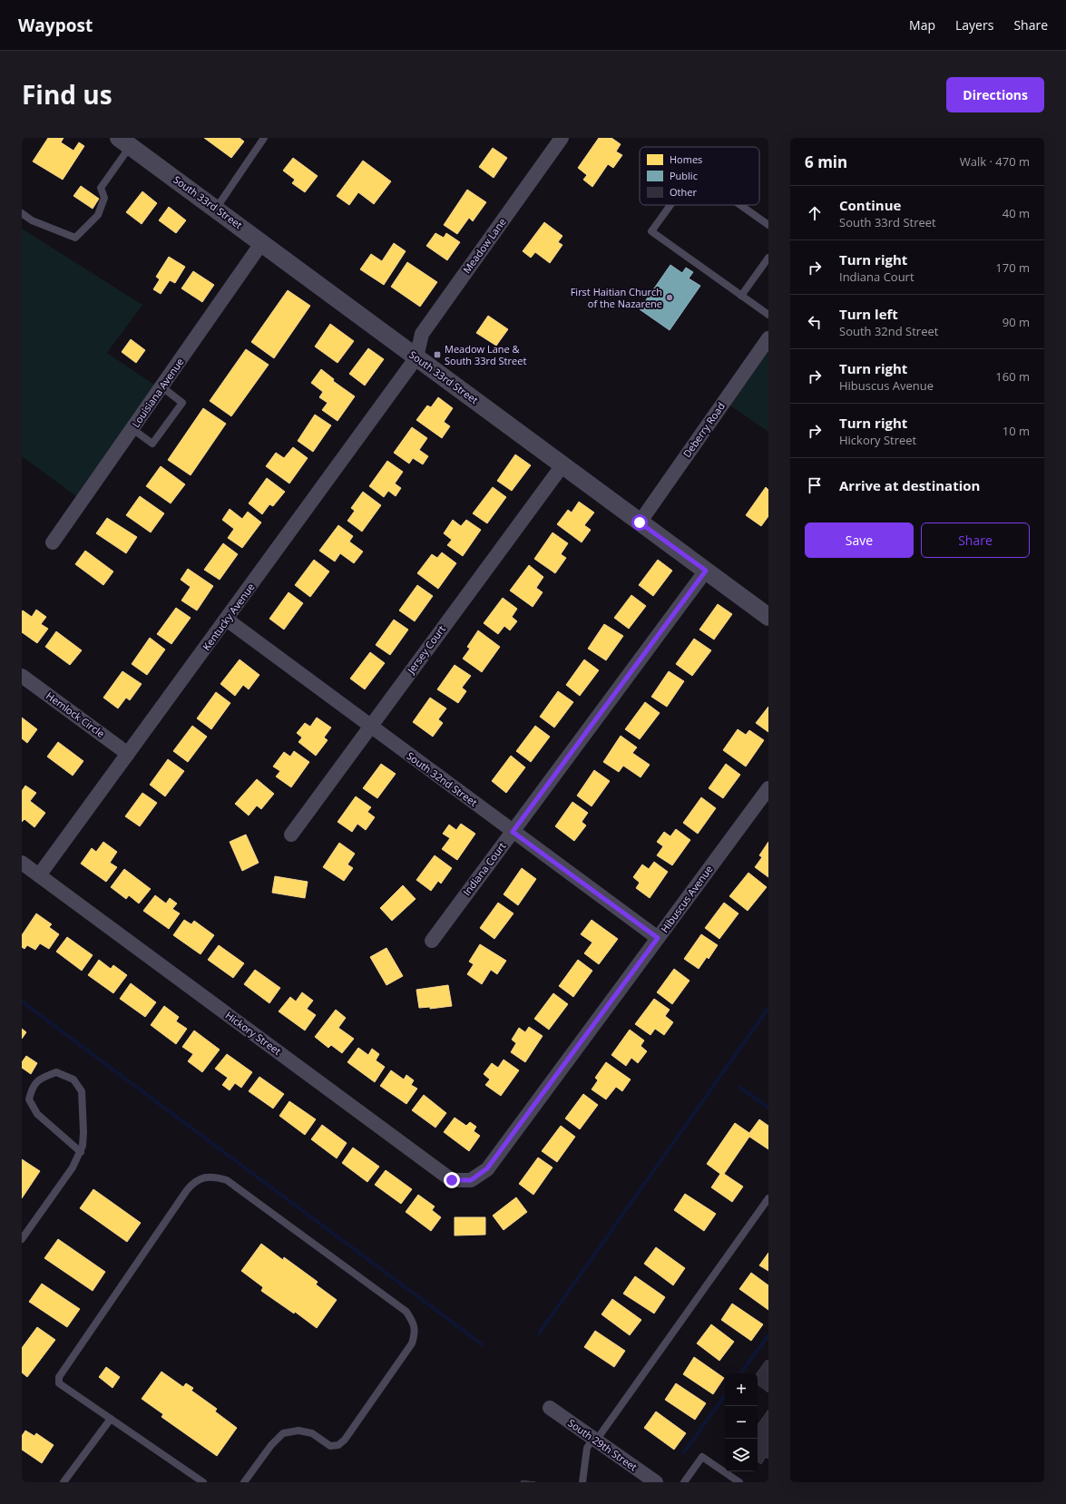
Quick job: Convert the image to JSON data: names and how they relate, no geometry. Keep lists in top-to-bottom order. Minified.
{"streets":{"street":["South 33rd Street","Meadow Lane","Louisiana Avenue","Deberry Road","Kentucky Avenue","Jersey Court","Hemlock Circle","South 32nd Street","Indiana Court","Hibuscus Avenue","Hickory Street","South 29th Street"]},"crossings":[["South 33rd Street","Meadow Lane"],["South 33rd Street","Louisiana Avenue"],["South 33rd Street","Deberry Road"],["South 33rd Street","Kentucky Avenue"],["South 33rd Street","Jersey Court"],["South 33rd Street","Indiana Court"],["Meadow Lane","Kentucky Avenue"],["Kentucky Avenue","Hemlock Circle"],["Kentucky Avenue","South 32nd Street"],["Kentucky Avenue","Hickory Street"],["Jersey Court","South 32nd Street"],["South 32nd Street","Indiana Court"],["South 32nd Street","Hibuscus Avenue"],["Hibuscus Avenue","Hickory Street"]],"places":{"other":["First Haitian Church of the Nazarene"],"transit":["Meadow Lane & South 33rd Street"]},"legend":["Homes","Public","Other"],"page":{"header":"Waypost","nav":["Map","Layers","Share"],"title":"Find us","buttons":["Directions",["Save","Share"]],"heading":["6 min","Walk · 470 m"],"list":[["Continue","South 33rd Street","40 m"],["Turn right","Indiana Court","170 m"],["Turn left","South 32nd Street","90 m"],["Turn right","Hibuscus Avenue","160 m"],["Turn right","Hickory Street","10 m"],"Arrive at destination"],"map_buttons":["+","−"]}}
